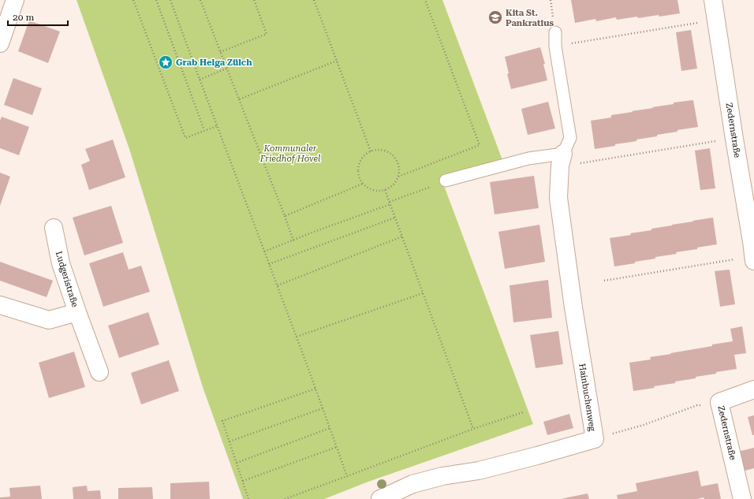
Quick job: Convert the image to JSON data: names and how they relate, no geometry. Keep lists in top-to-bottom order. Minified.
{"streets":{"street":["Zedernstraße","Ludgeristraße","Hainbuchenweg"]},"parks":["Kommunaler Friedhof Hövel"],"places":{"school or university":["Kita St. Pankratius"],"place":["Grab Helga Zülch"]},"scale_bar":"20 m"}
